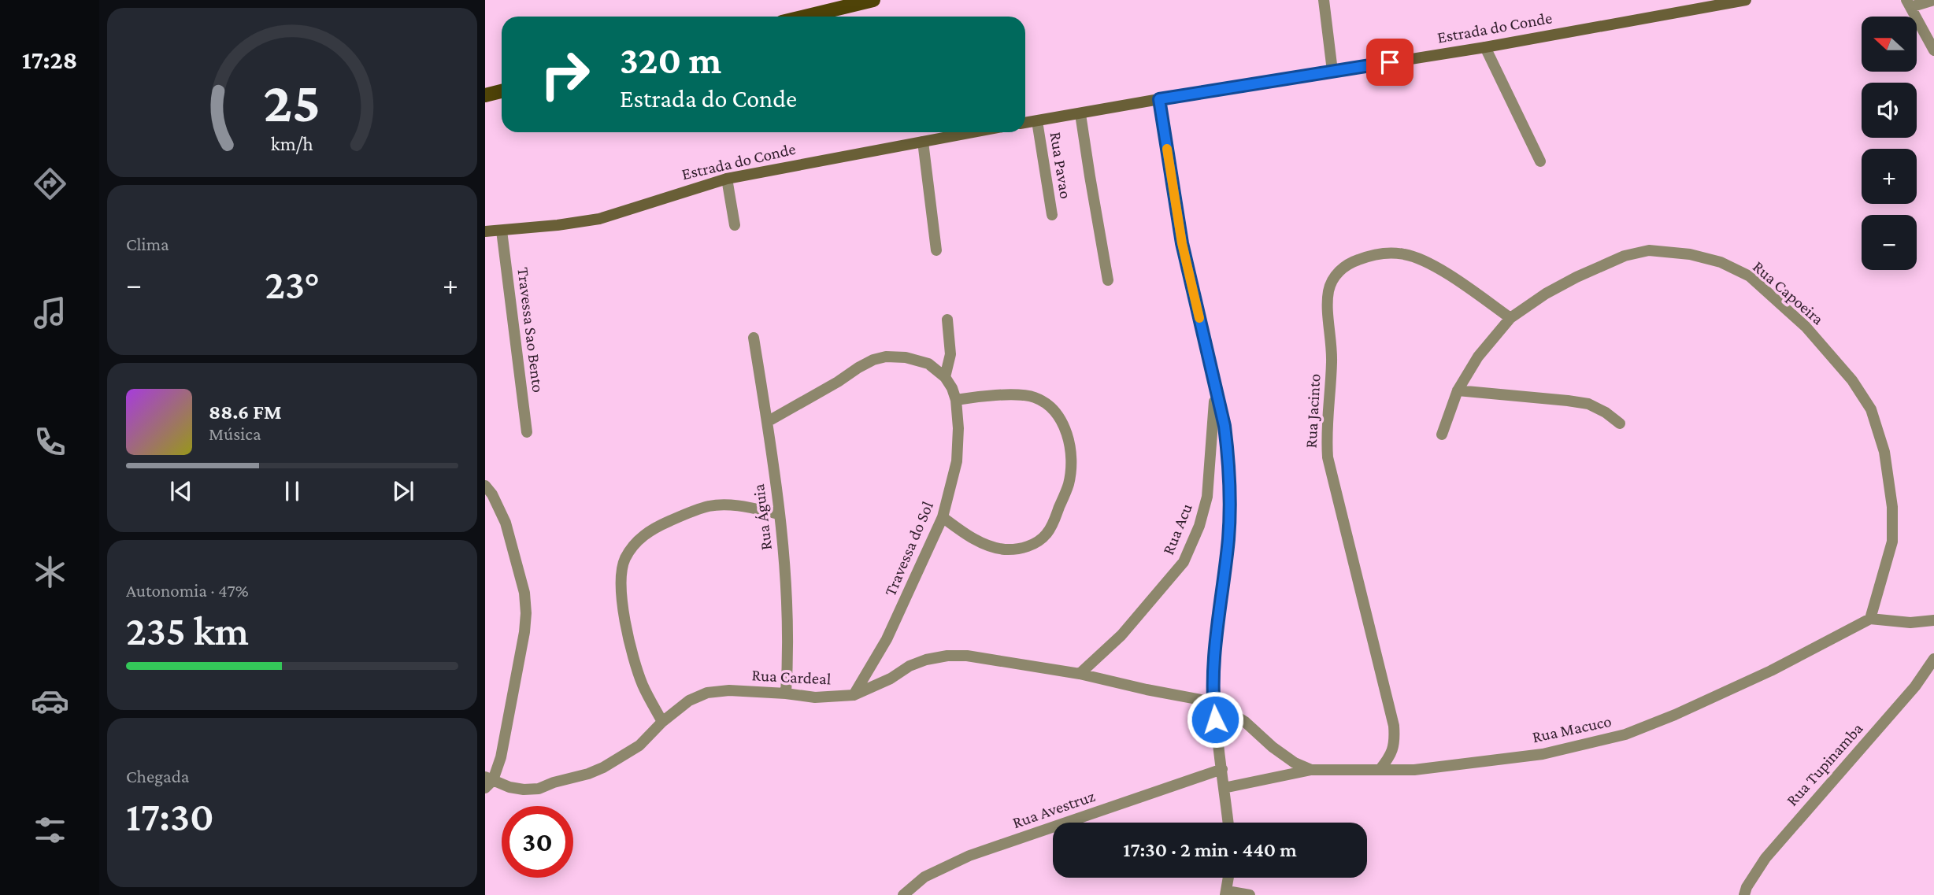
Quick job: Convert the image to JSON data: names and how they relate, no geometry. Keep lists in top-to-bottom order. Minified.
{"streets":{"street":["Estrada do Conde","Rua Pavao","Rua Capoeira","Travessa Sao Bento","Rua Jacinto","Rua Águia","Rua Acu","Travessa do Sol","Rua Cardeal","Rua Macuco","Rua Tupinamba","Rua Avestruz"]},"crossings":[["Estrada do Conde","Rua Pavao"],["Estrada do Conde","Travessa Sao Bento"],["Rua Capoeira","Rua Jacinto"],["Rua Capoeira","Rua Macuco"],["Rua Jacinto","Rua Macuco"],["Rua Águia","Travessa do Sol"],["Rua Águia","Rua Cardeal"],["Rua Acu","Rua Cardeal"],["Travessa do Sol","Rua Cardeal"],["Rua Cardeal","Rua Macuco"]],"north":"left","page":{"tabs":"17:28","map_buttons":["+","−"],"turn":["320 m","Estrada do Conde"],"tile":["Clima",["Autonomia · 47%","235 km"],["Chegada","17:30"]],"heat":["−","23°","+"],"song":["88.6 FM","Música"],"limit":"30","trip":"17:30 · 2 min · 440 m","gauge":["25","km/h"]}}
